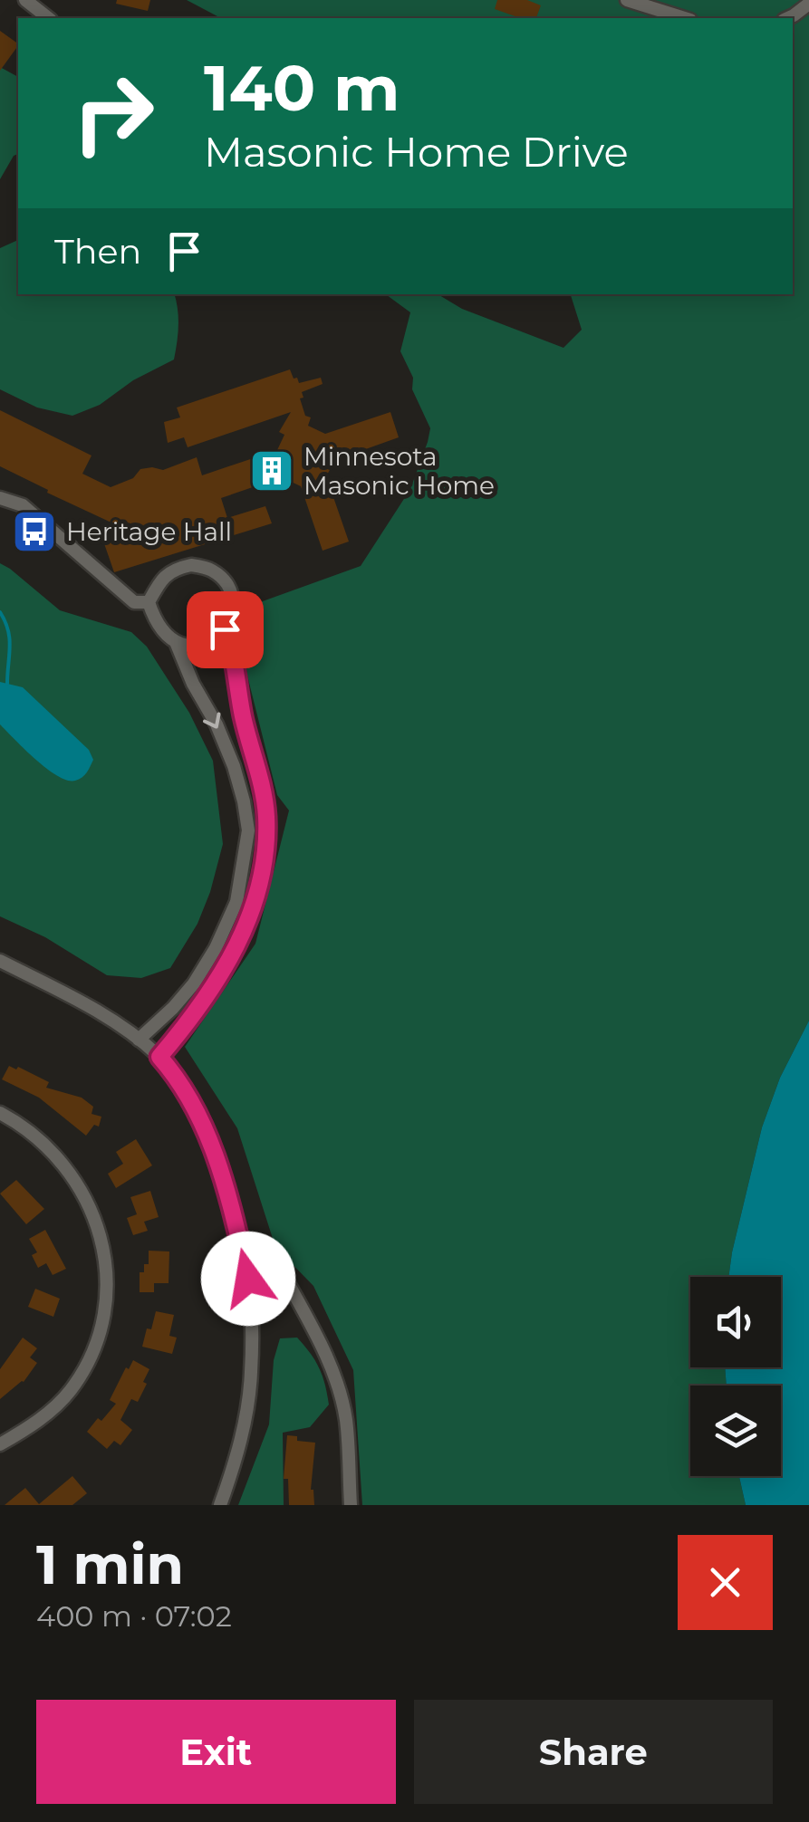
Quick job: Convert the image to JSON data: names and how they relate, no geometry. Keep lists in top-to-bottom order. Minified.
{"places":{"building":["Minnesota Masonic Home"],"bus stop":["Heritage Hall"]},"page":{"turn":["140 m","Masonic Home Drive"],"then":"Then","heading":["1 min","400 m · 07:02"],"buttons":["Exit","Share"]}}
